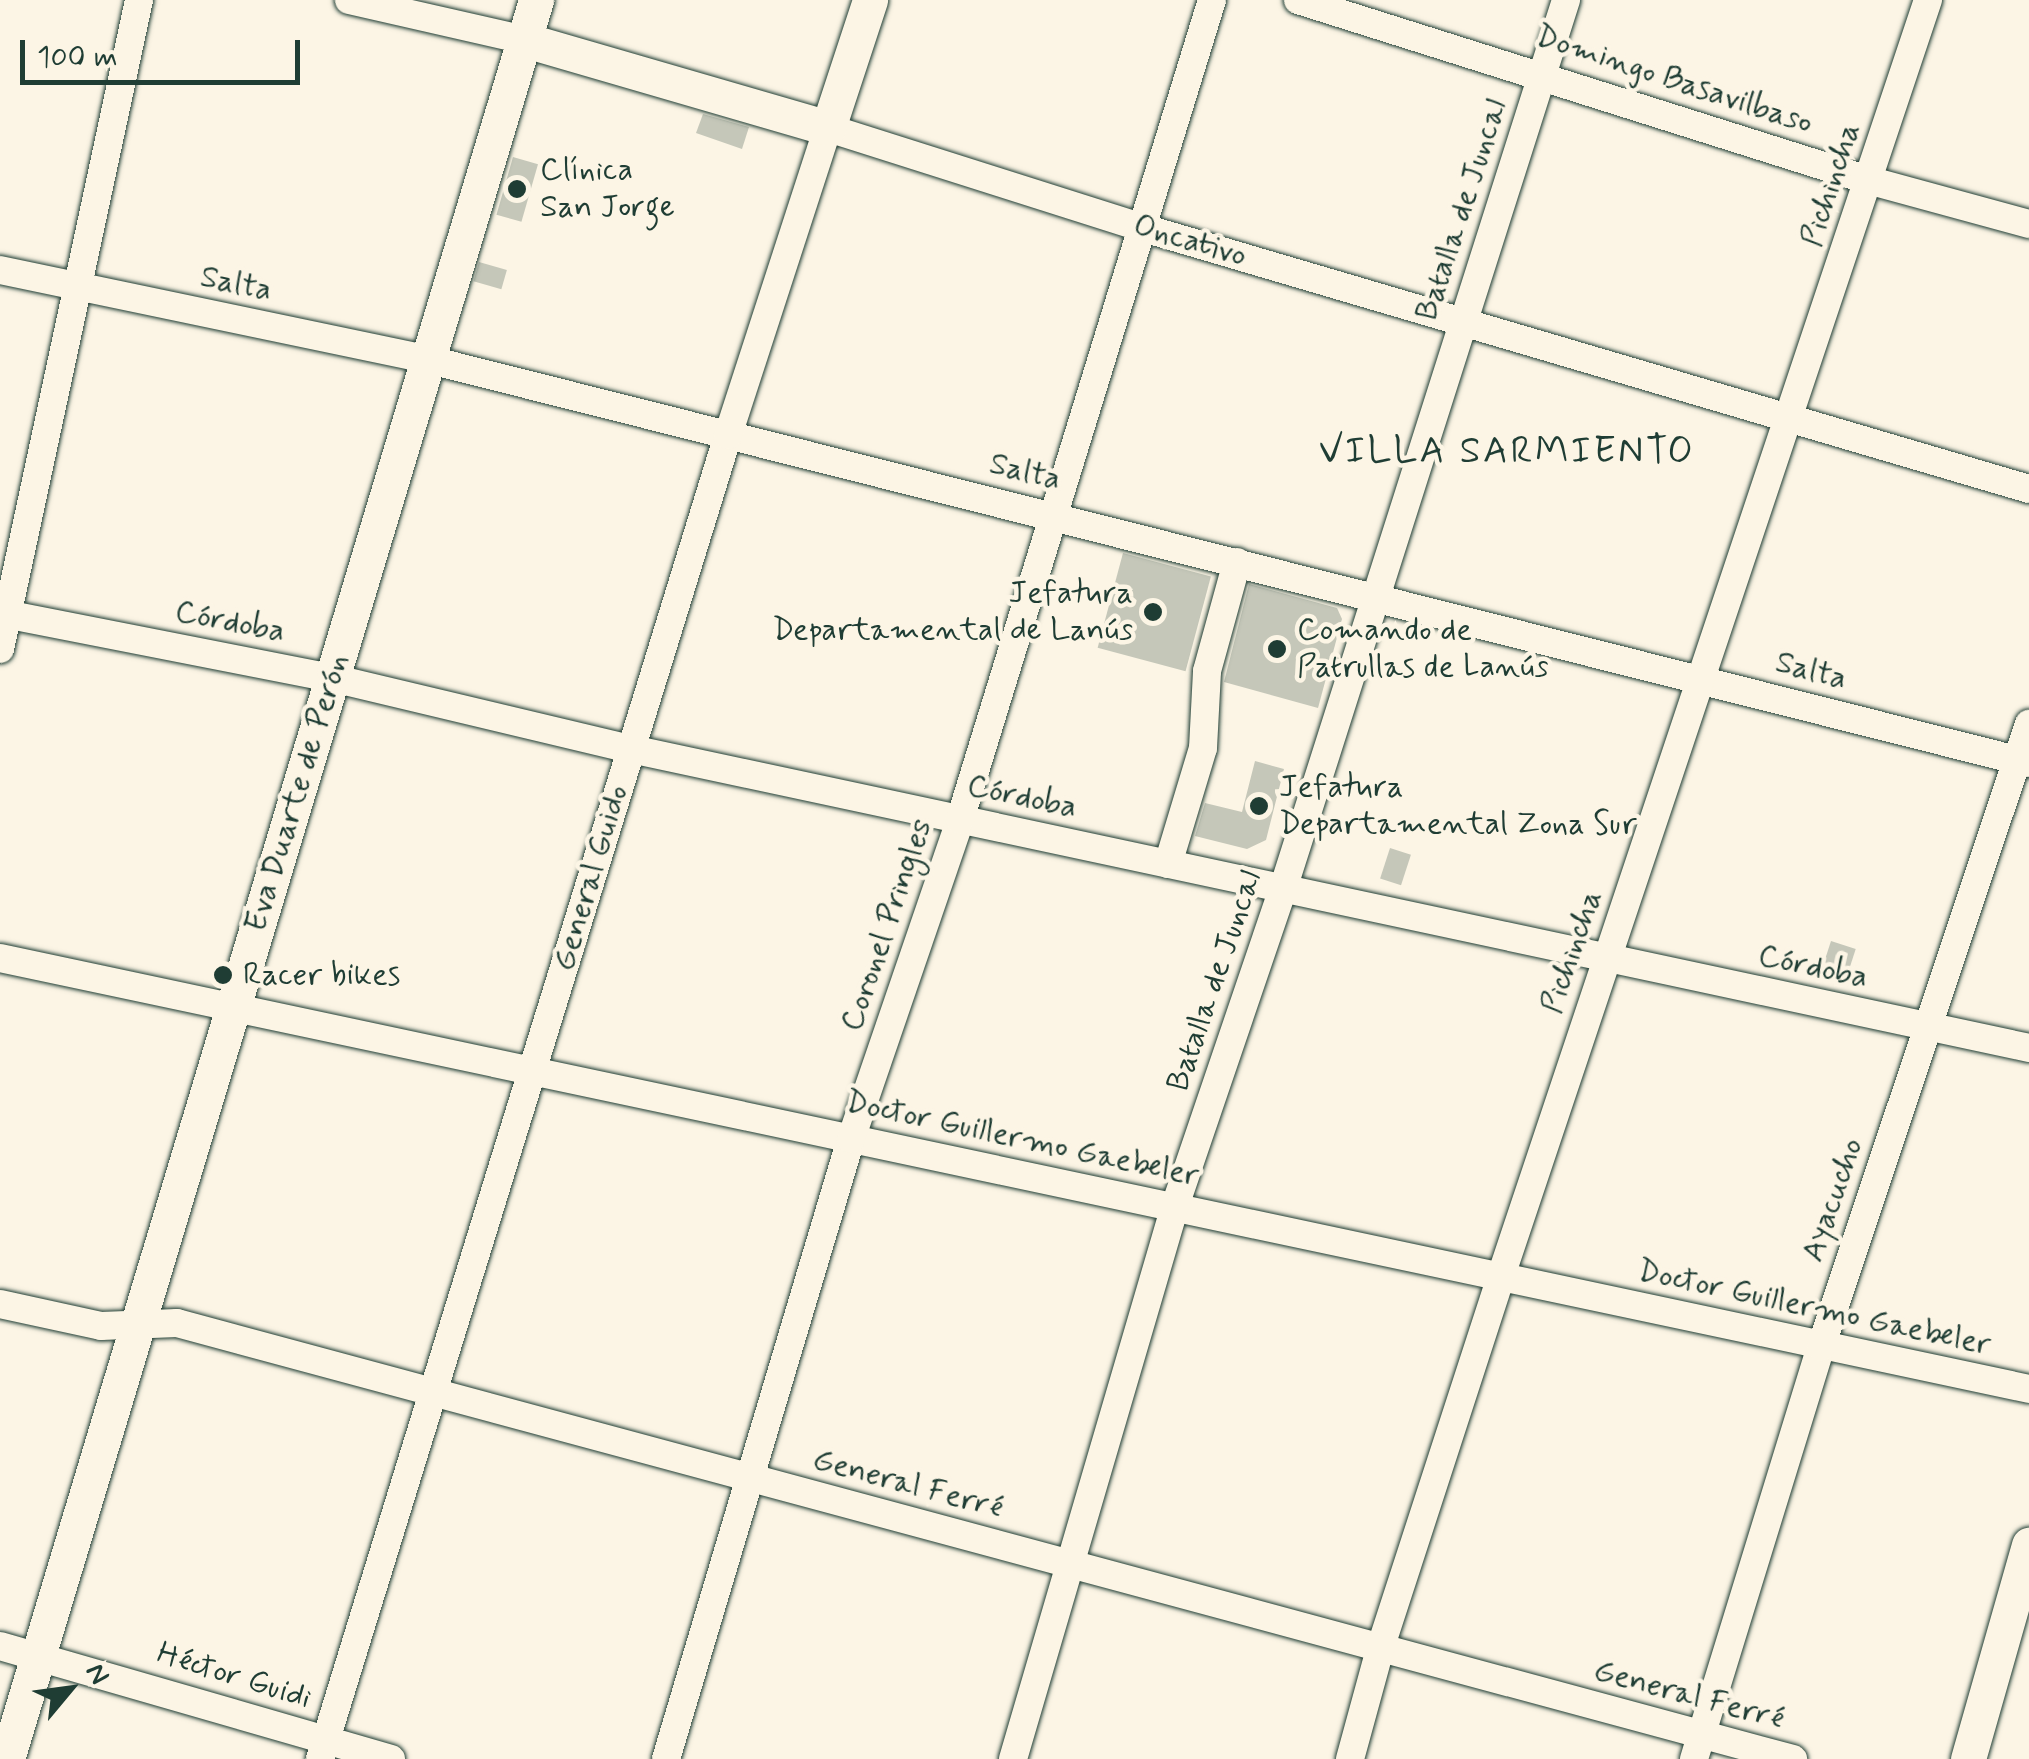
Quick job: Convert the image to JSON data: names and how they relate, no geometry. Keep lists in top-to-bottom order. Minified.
{"streets":{"main road":["Oncativo","Eva Duarte de Perón","General Guido"],"street":["Domingo Basavilbaso","Pichincha","Batalla de Juncal","Salta","Córdoba","Coronel Pringles","Doctor Guillermo Gaebeler","Ayacucho","General Ferré","Héctor Guidi"]},"crossings":[["Domingo Basavilbaso","Pichincha"],["Domingo Basavilbaso","Batalla de Juncal"],["Pichincha","Oncativo"],["Pichincha","Salta"],["Pichincha","Córdoba"],["Pichincha","Doctor Guillermo Gaebeler"],["Pichincha","General Ferré"],["Batalla de Juncal","Oncativo"],["Batalla de Juncal","Salta"],["Batalla de Juncal","Córdoba"],["Batalla de Juncal","Doctor Guillermo Gaebeler"],["Batalla de Juncal","General Ferré"],["Oncativo","Eva Duarte de Perón"],["Oncativo","General Guido"],["Oncativo","Coronel Pringles"],["Salta","Eva Duarte de Perón"],["Salta","General Guido"],["Salta","Coronel Pringles"],["Salta","Ayacucho"],["Córdoba","Eva Duarte de Perón"],["Córdoba","General Guido"],["Córdoba","Coronel Pringles"],["Córdoba","Ayacucho"],["Eva Duarte de Perón","Doctor Guillermo Gaebeler"],["Eva Duarte de Perón","General Ferré"],["Eva Duarte de Perón","Héctor Guidi"],["General Guido","Doctor Guillermo Gaebeler"],["General Guido","General Ferré"],["General Guido","Héctor Guidi"],["Coronel Pringles","Doctor Guillermo Gaebeler"],["Coronel Pringles","General Ferré"],["Doctor Guillermo Gaebeler","Ayacucho"],["Ayacucho","General Ferré"]],"districts":["VILLA SARMIENTO"],"places":["Clínica San Jorge","Jefatura Departamental de Lanús","Comando de Patrullas de Lanús","Jefatura Departamental Zona Sur","Racer bikes"],"scale_bar":"100 m","north":"top right"}
